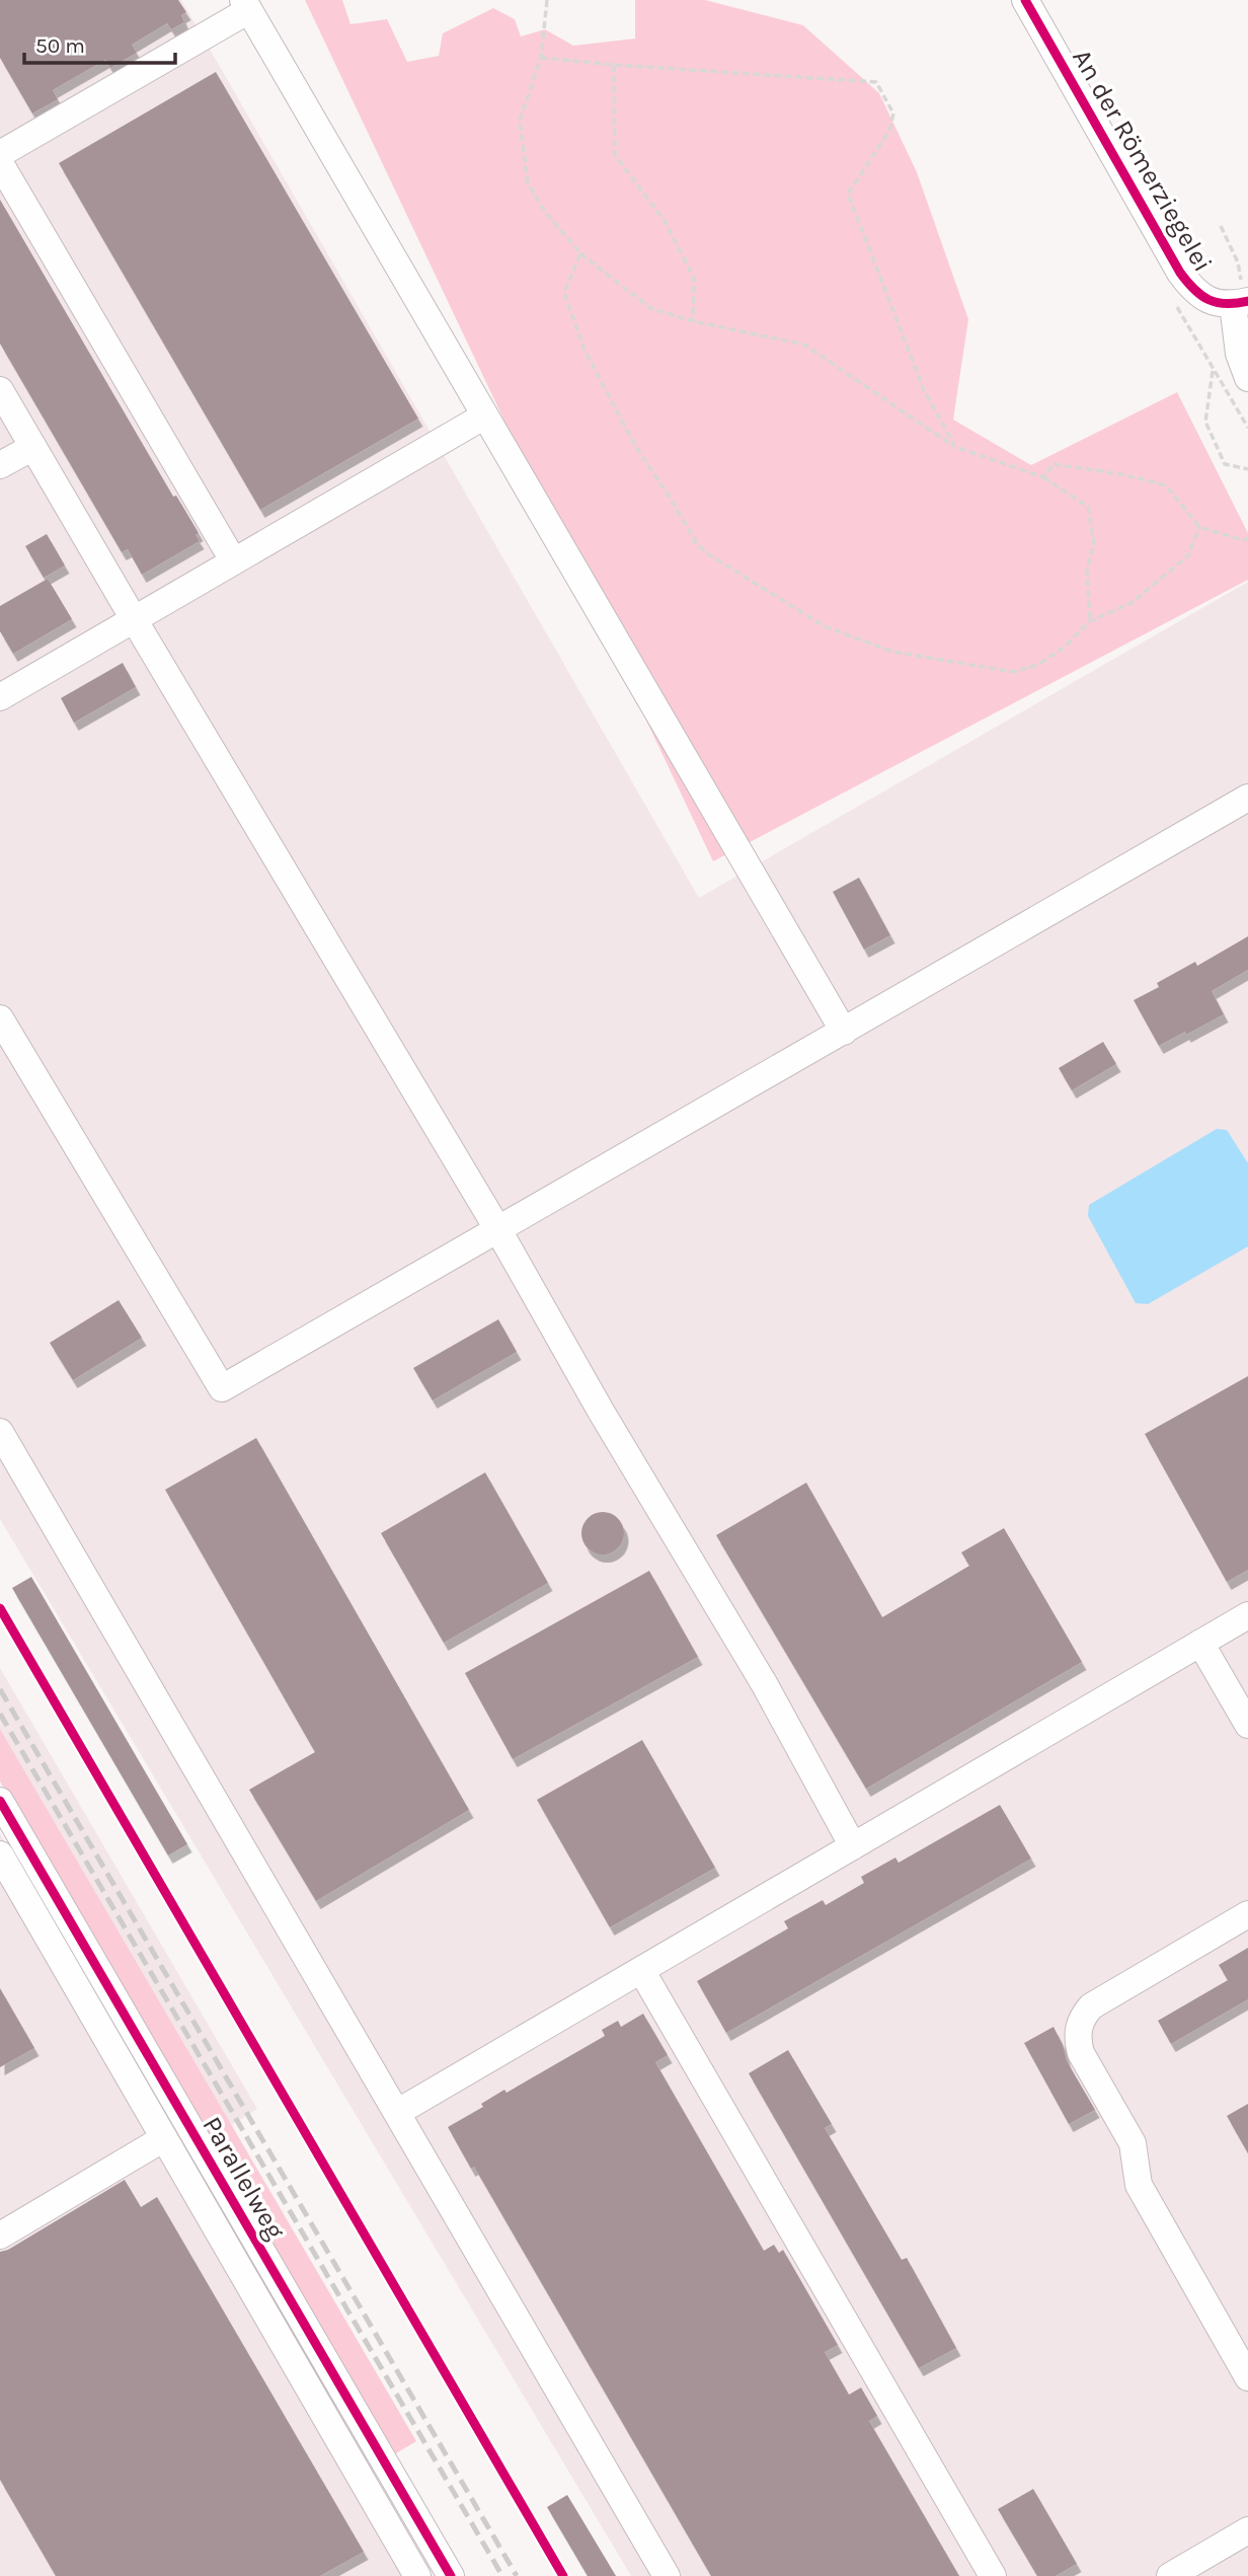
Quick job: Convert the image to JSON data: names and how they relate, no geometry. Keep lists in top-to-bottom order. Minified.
{"streets":{"street":["An der Römerziegelei","Parallelweg"]},"scale_bar":"50 m"}
